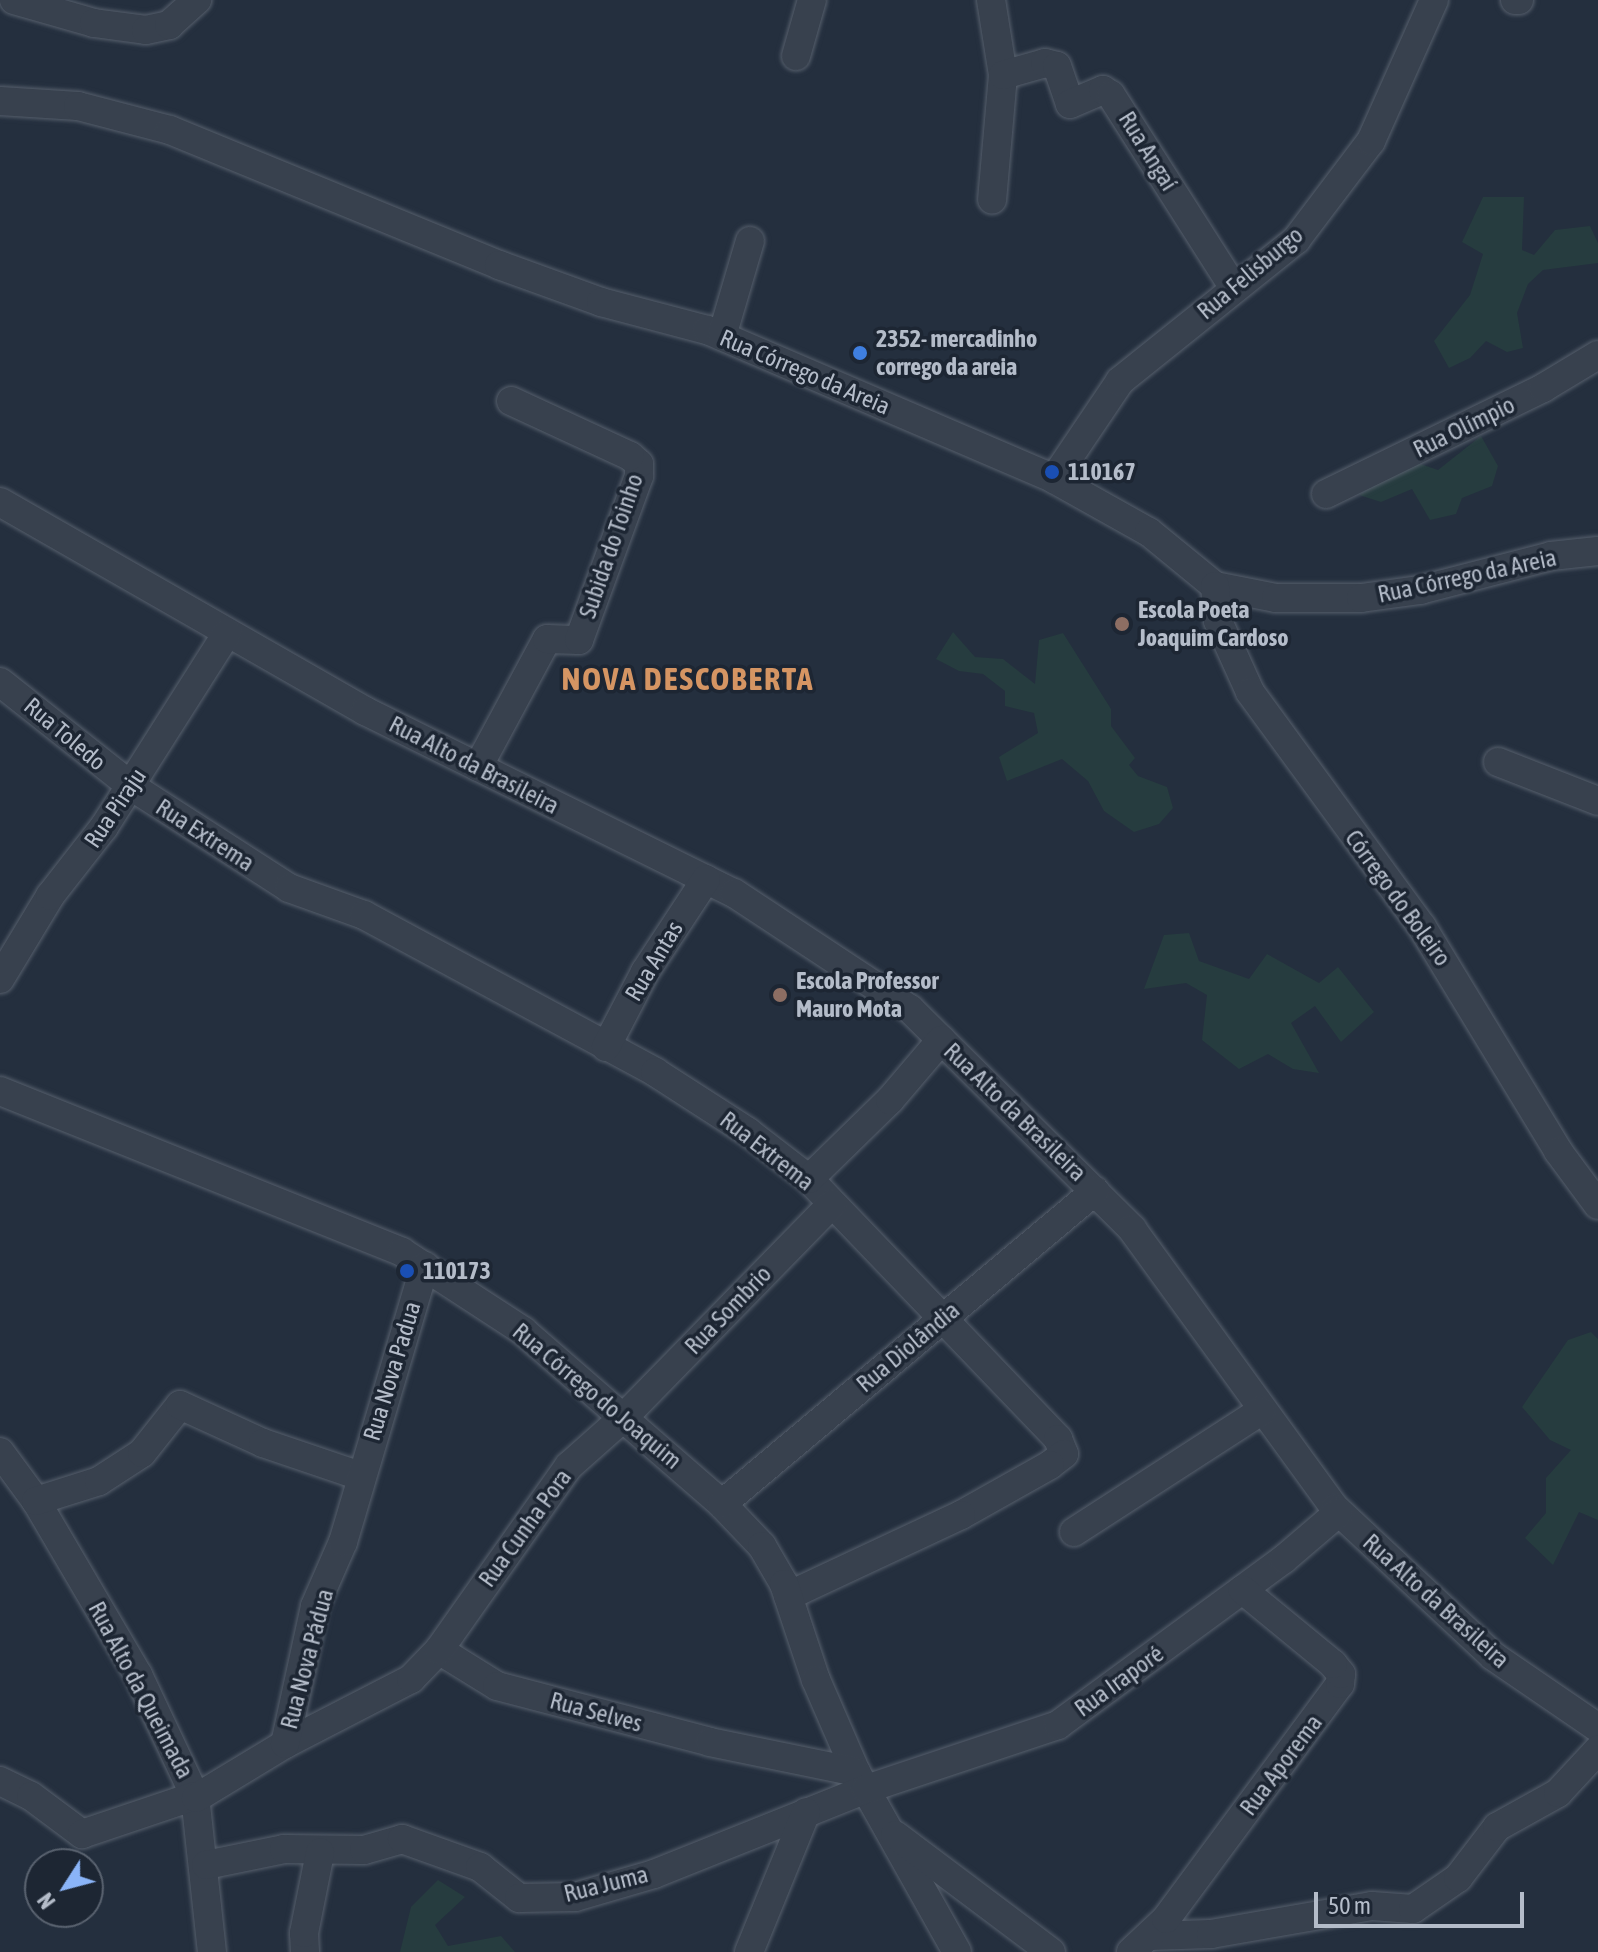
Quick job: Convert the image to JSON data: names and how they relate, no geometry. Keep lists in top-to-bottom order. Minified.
{"streets":{"street":["Rua Angaí","Rua Felisburgo","Rua Córrego da Areia","Rua Olímpio","Subida do Toinho","Rua Toledo","Rua Alto da Brasileira","Rua Piraju","Rua Extrema","Córrego do Boleiro","Rua Antas","Rua Sombrio","Rua Diolândia","Rua Nova Padua","Rua Córrego do Joaquim","Rua Cunha Pora","Rua Nova Pádua","Rua Iraporé","Rua Alto da Queimada","Rua Selves","Rua Aporema","Rua Juma"]},"crossings":[["Rua Angaí","Rua Felisburgo"],["Rua Felisburgo","Rua Córrego da Areia"],["Rua Córrego da Areia","Córrego do Boleiro"],["Subida do Toinho","Rua Alto da Brasileira"],["Rua Toledo","Rua Piraju"],["Rua Toledo","Rua Extrema"],["Rua Alto da Brasileira","Rua Piraju"],["Rua Alto da Brasileira","Rua Antas"],["Rua Alto da Brasileira","Rua Diolândia"],["Rua Alto da Brasileira","Rua Iraporé"],["Rua Piraju","Rua Extrema"],["Rua Extrema","Rua Antas"],["Rua Extrema","Rua Sombrio"],["Rua Extrema","Rua Diolândia"],["Rua Extrema","Rua Córrego do Joaquim"],["Rua Sombrio","Rua Córrego do Joaquim"],["Rua Sombrio","Rua Cunha Pora"],["Rua Diolândia","Rua Córrego do Joaquim"],["Rua Nova Padua","Rua Córrego do Joaquim"],["Rua Nova Padua","Rua Nova Pádua"],["Rua Córrego do Joaquim","Rua Cunha Pora"],["Rua Córrego do Joaquim","Rua Iraporé"],["Rua Córrego do Joaquim","Rua Selves"],["Rua Córrego do Joaquim","Rua Juma"],["Rua Cunha Pora","Rua Nova Pádua"],["Rua Cunha Pora","Rua Selves"],["Rua Nova Pádua","Rua Alto da Queimada"],["Rua Iraporé","Rua Selves"],["Rua Iraporé","Rua Aporema"],["Rua Iraporé","Rua Juma"],["Rua Alto da Queimada","Rua Juma"],["Rua Selves","Rua Juma"]],"districts":["NOVA DESCOBERTA"],"places":["2352- mercadinho corrego da areia","110167","Escola Poeta Joaquim Cardoso","Escola Professor Mauro Mota","110173"],"scale_bar":"50 m","north":"bottom left"}
